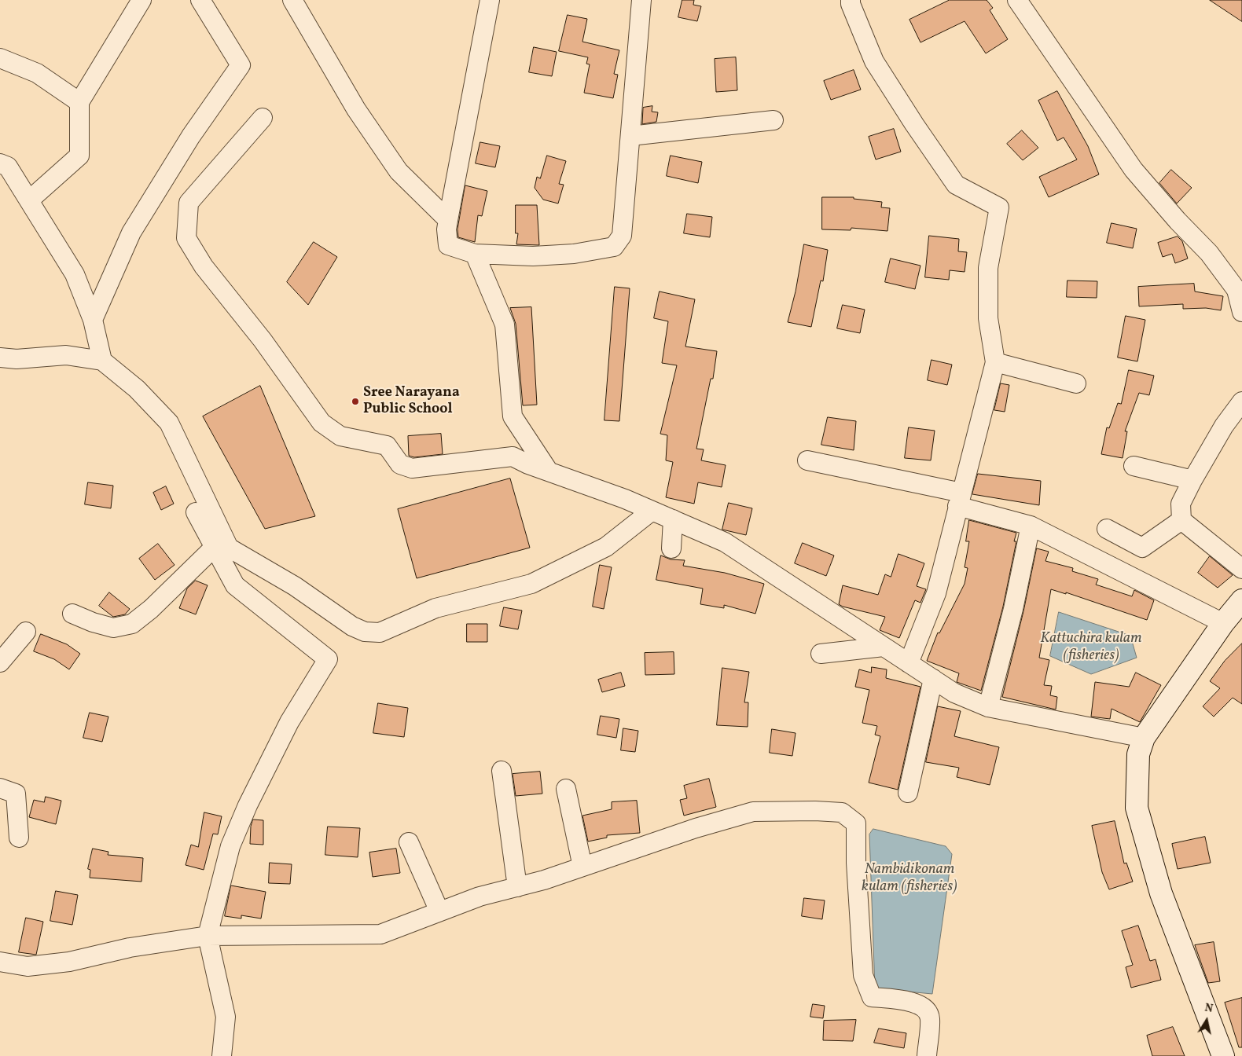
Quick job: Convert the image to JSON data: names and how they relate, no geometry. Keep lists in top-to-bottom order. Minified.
{"water":["Kattuchira kulam (fisheries)","Nambidikonam kulam (fisheries)"],"places":["Sree Narayana Public School"],"north":"top"}
